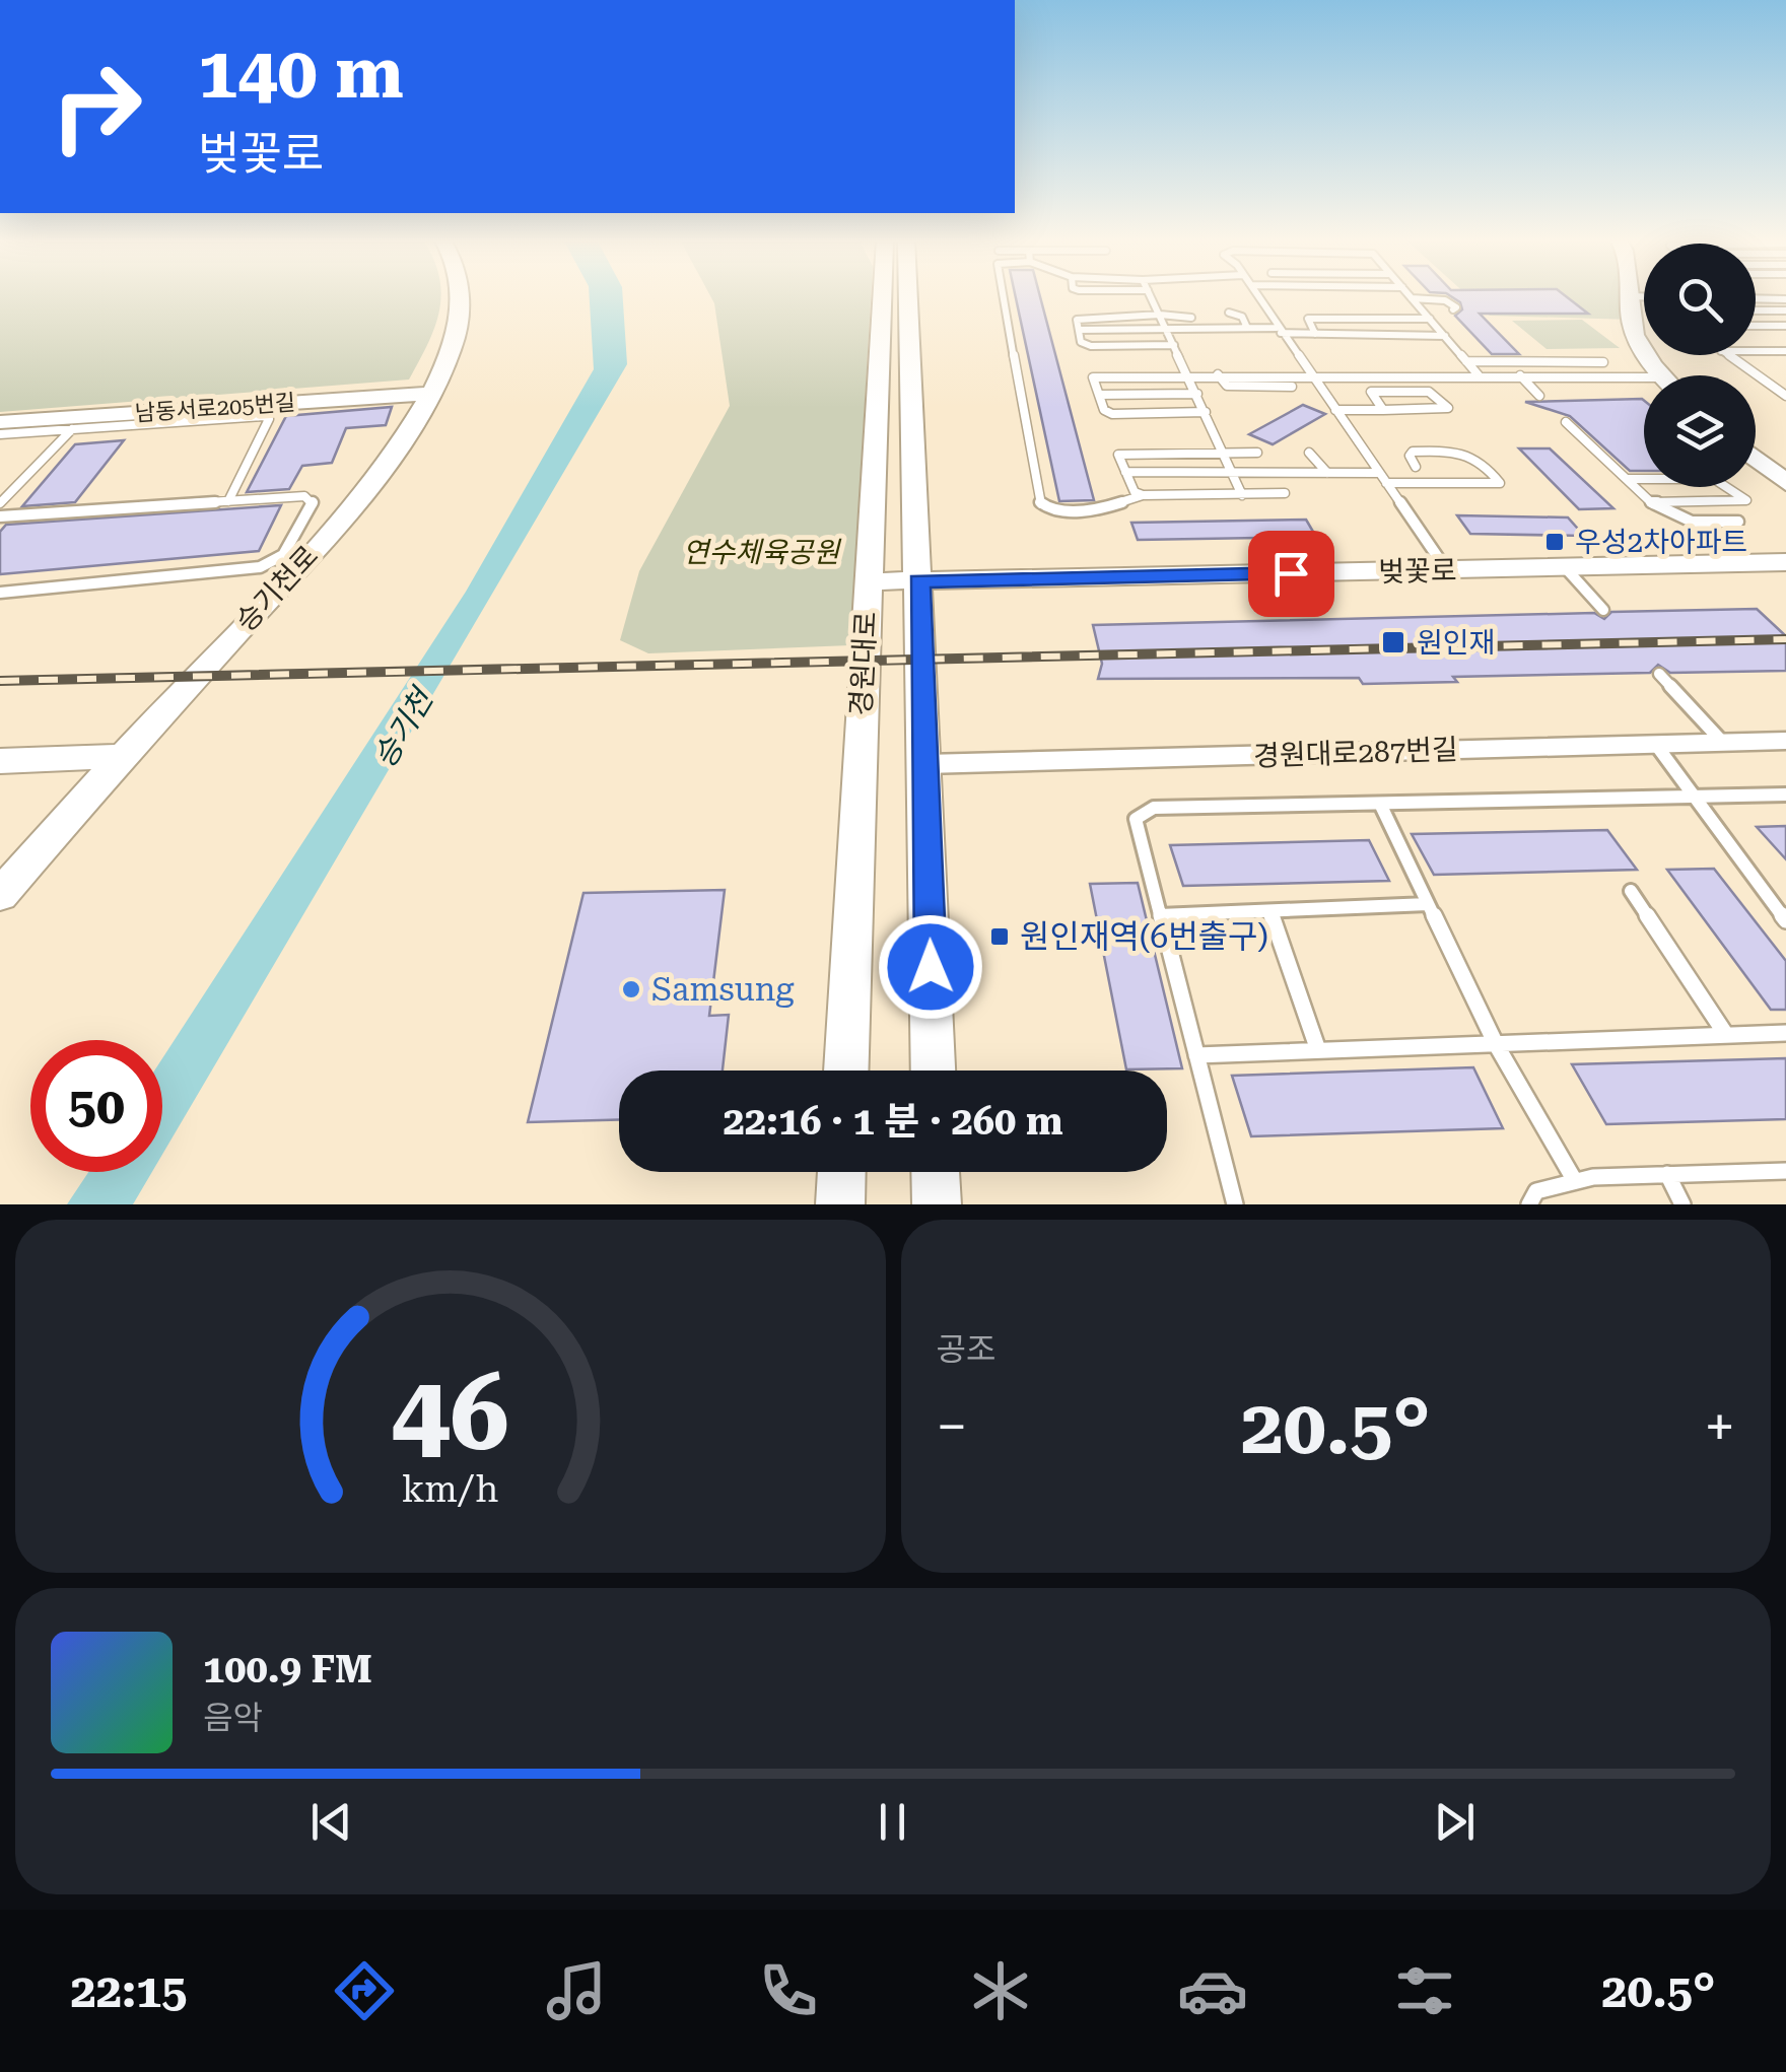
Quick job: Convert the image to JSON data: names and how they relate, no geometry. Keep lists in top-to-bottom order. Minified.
{"streets":{"main road":["남동서로205번길","벚꽃로","승기천로","경원대로"],"street":["경원대로287번길"]},"crossings":[["남동서로205번길","승기천로"],["벚꽃로","경원대로"],["경원대로","경원대로287번길"]],"water":["승기천"],"parks":["연수체육공원"],"places":{"transit":["우성2차아파트","원인재","원인재역(6번출구)"],"other":["Samsung"]},"page":{"turn":["140 m","벚꽃로"],"limit":"50","trip":"22:16 · 1 분 · 260 m","tile":"공조","heat":["−","20.5°","+"],"song":["100.9 FM","음악"],"tabs":["22:15","20.5°"],"gauge":["46","km/h"]}}
